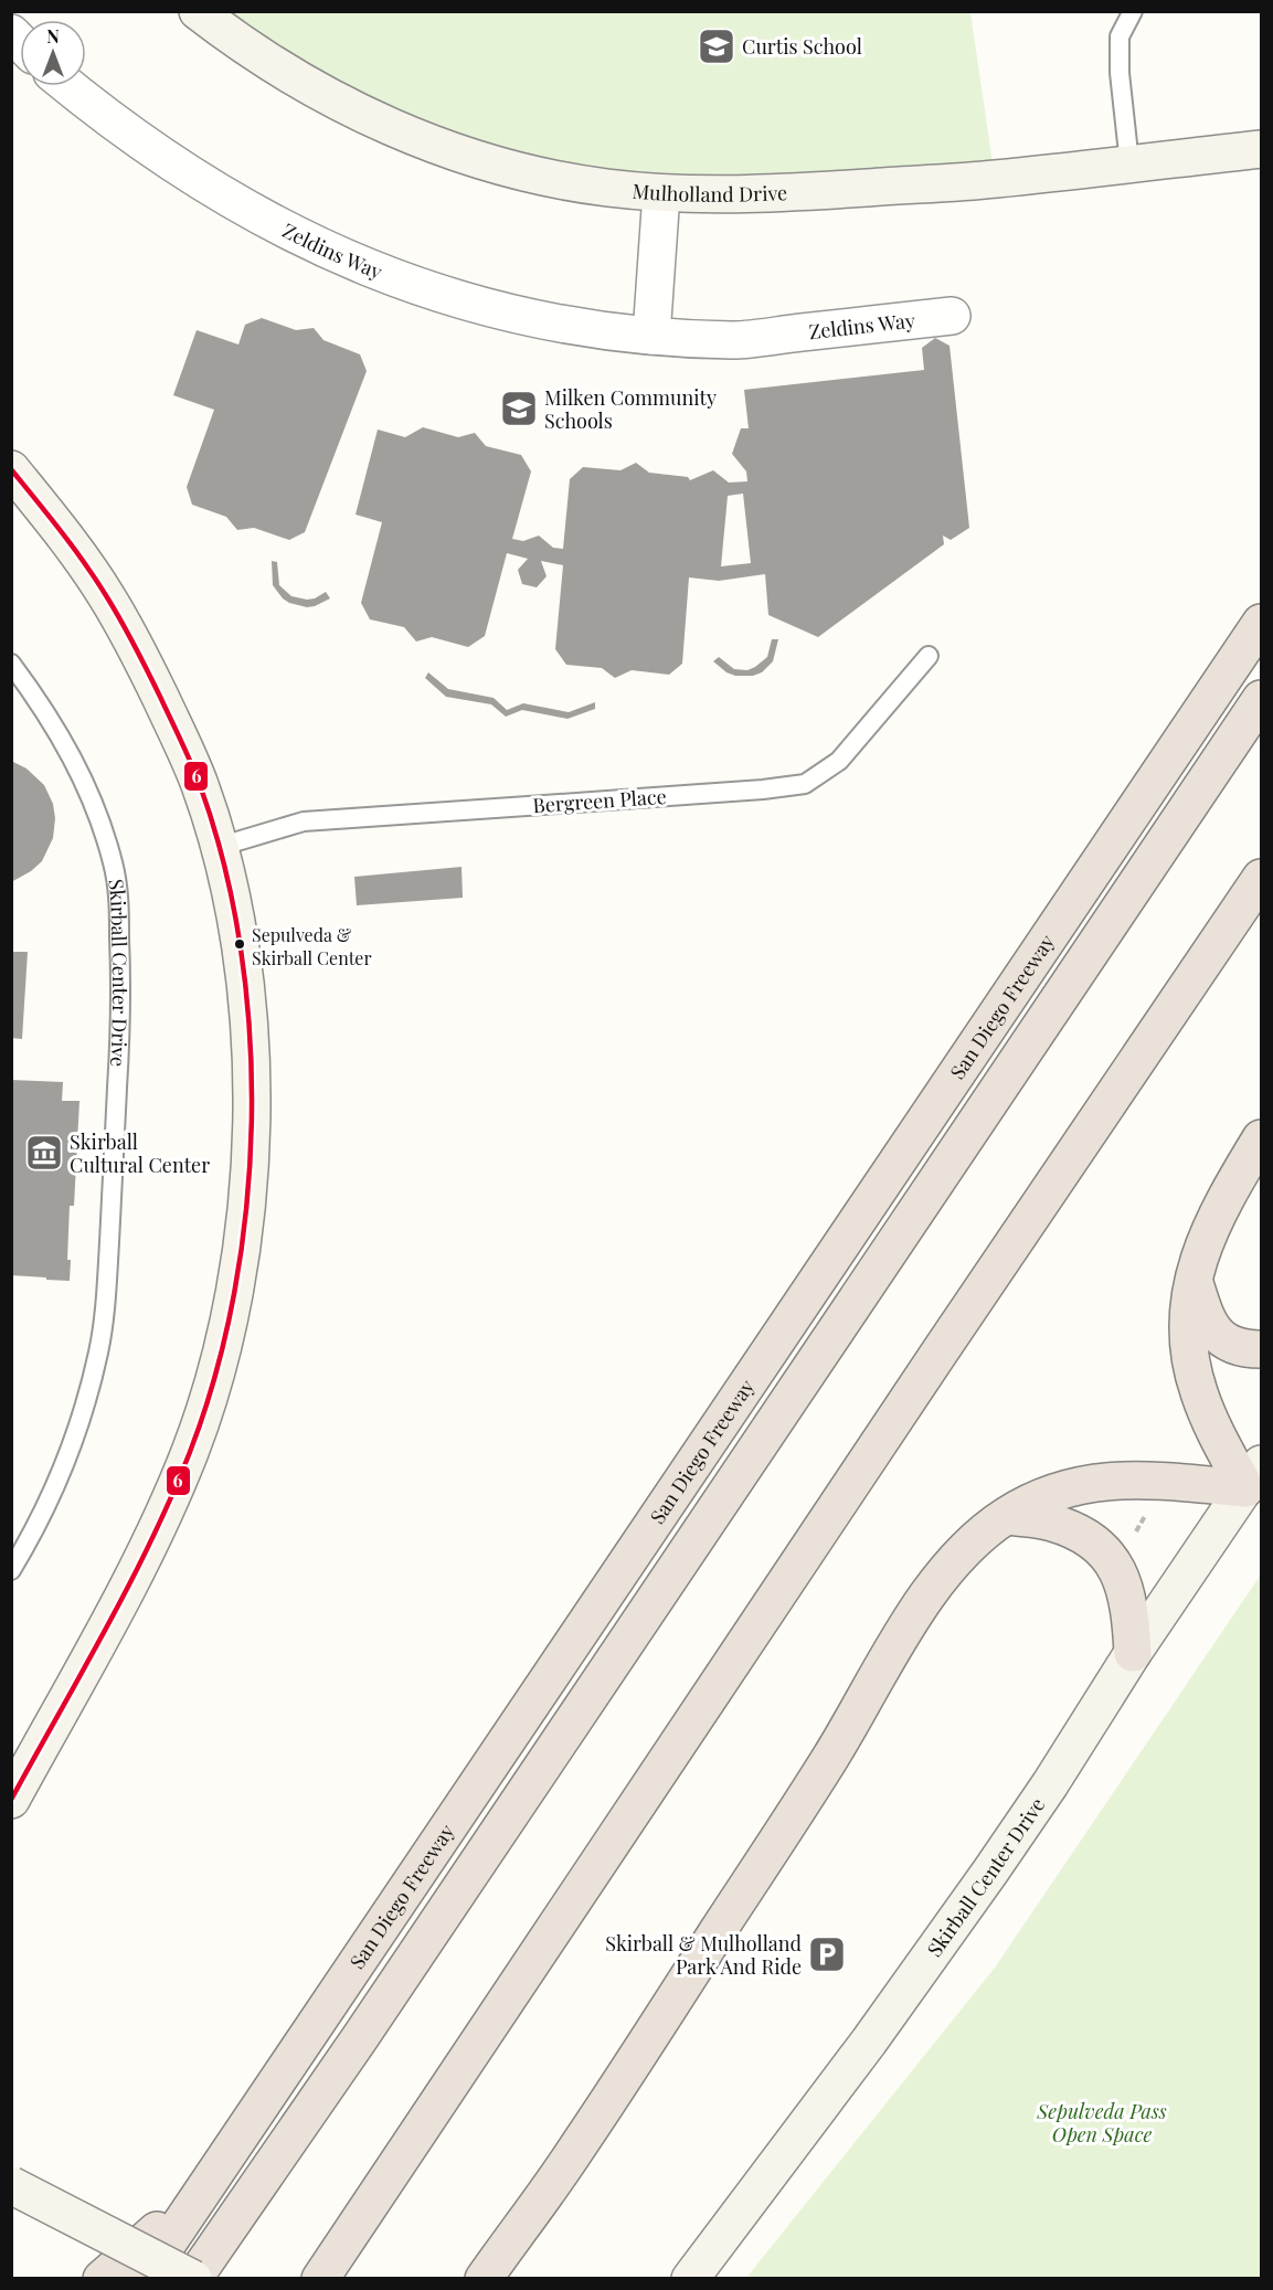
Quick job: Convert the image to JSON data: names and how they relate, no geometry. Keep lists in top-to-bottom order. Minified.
{"streets":{"highway":["San Diego Freeway"],"main road":["Mulholland Drive","Skirball Center Drive"],"street":["Zeldins Way"],"lane":["Bergreen Place"]},"parks":["Sepulveda Pass Open Space"],"places":{"school or university":["Curtis School","Milken Community Schools"],"other":["Sepulveda & Skirball Center"],"museum":["Skirball Cultural Center"],"parking":["Skirball & Mulholland Park And Ride"]},"lines":["transit line 6"],"north":"top"}
